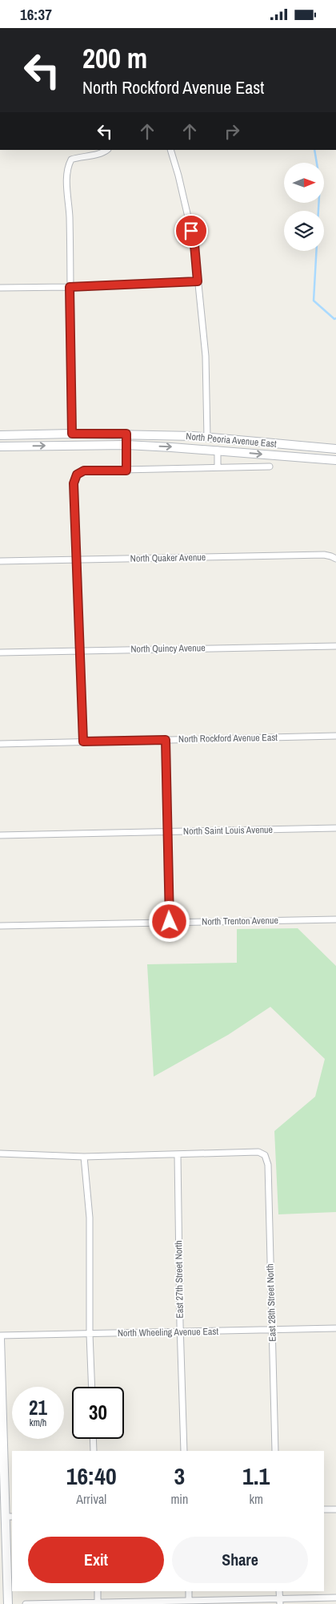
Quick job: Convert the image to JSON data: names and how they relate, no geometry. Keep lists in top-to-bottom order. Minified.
{"streets":{"main road":["North Peoria Avenue East"],"street":["North Quaker Avenue","North Quincy Avenue","North Rockford Avenue East","North Saint Louis Avenue","North Trenton Avenue","East 27th Street North","East 28th Street North","North Wheeling Avenue East"]},"crossings":[["East 27th Street North","East 28th Street North"],["East 27th Street North","North Wheeling Avenue East"],["East 28th Street North","North Wheeling Avenue East"]],"north":"right","page":{"status":"16:37","turn":["200 m","North Rockford Avenue East"],"speed":"21 km/h","limit":"30","eta":["16:40","Arrival","3","min","1.1","km"],"buttons":["Exit","Share"]}}
